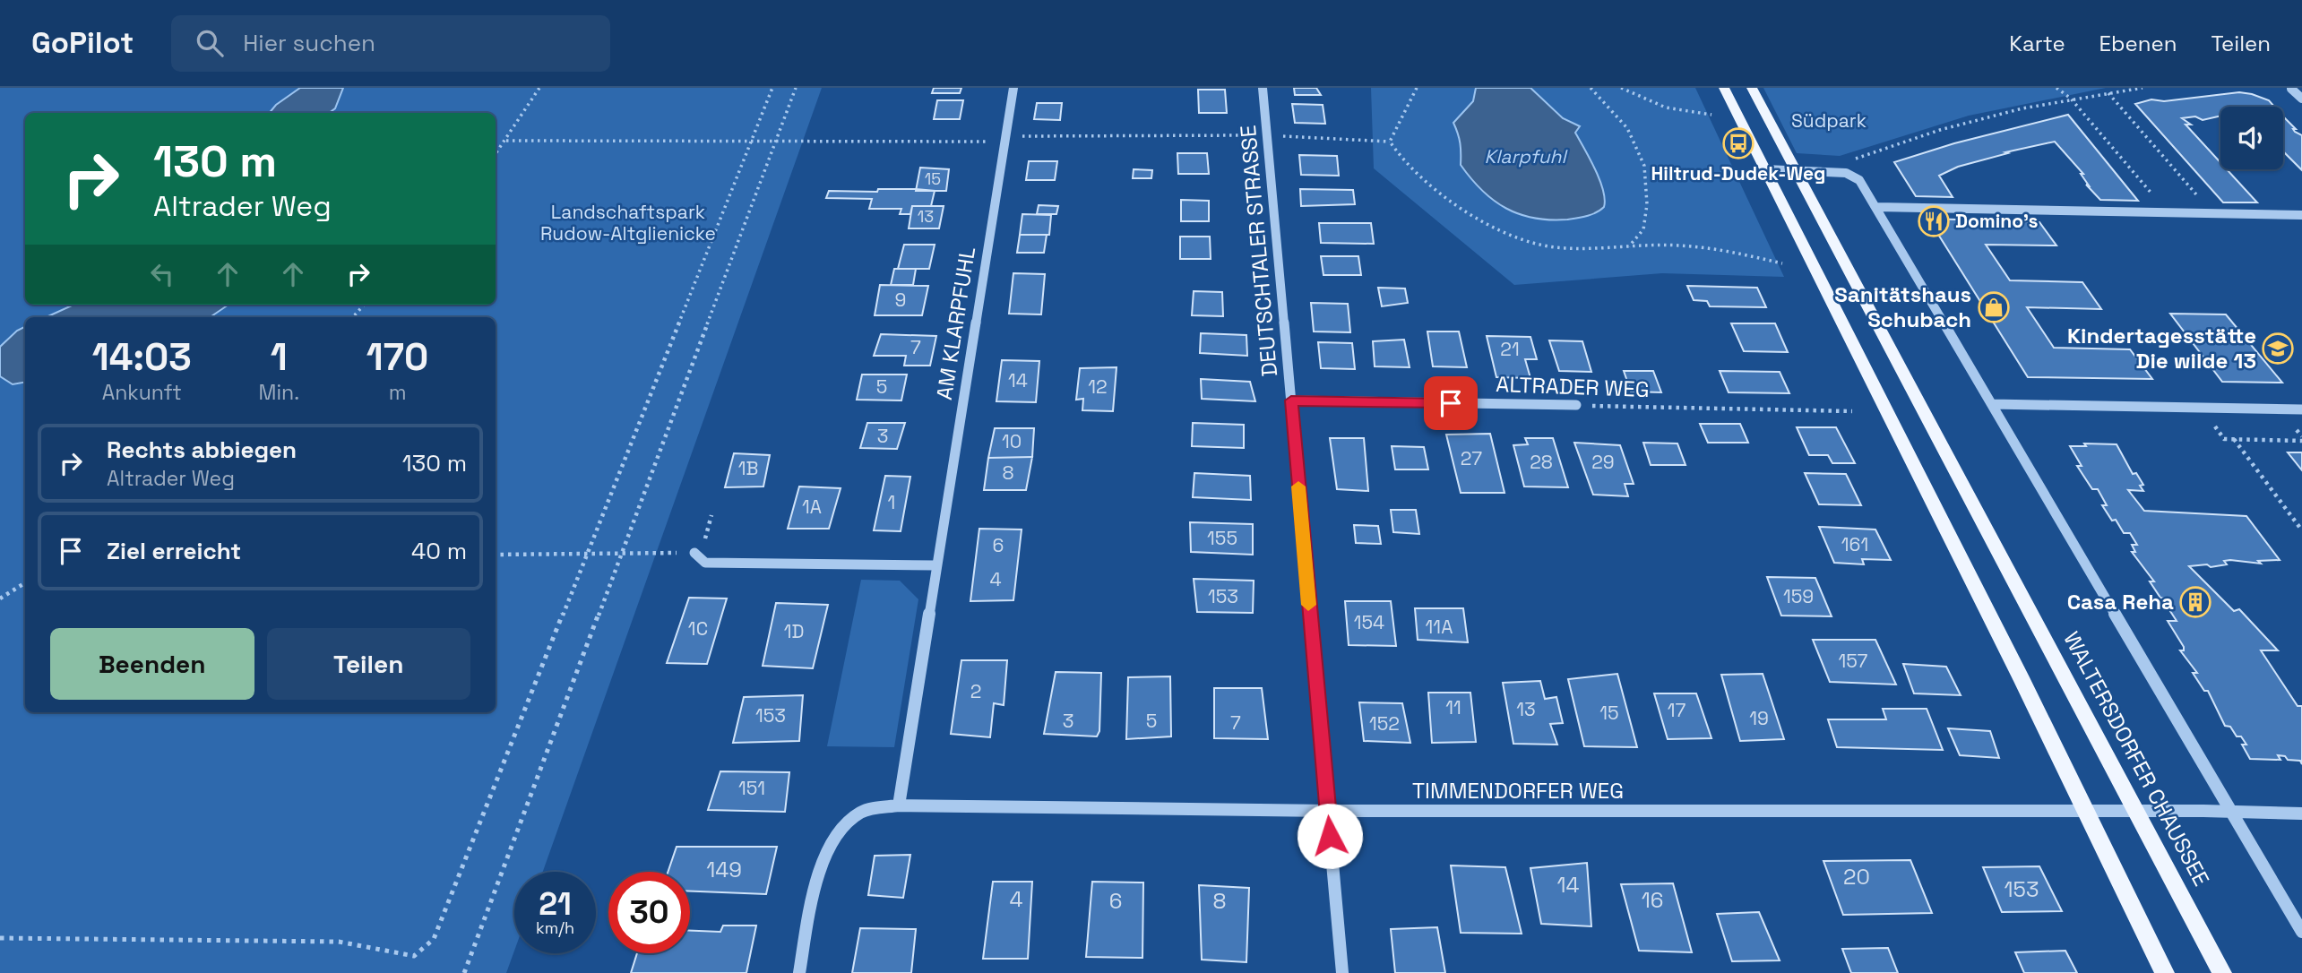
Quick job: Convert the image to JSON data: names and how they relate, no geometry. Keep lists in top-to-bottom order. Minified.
{"streets":{"main road":["WALTERSDORFER CHAUSSEE"],"street":["DEUTSCHTALER STRASSE","AM KLARPFUHL","ALTRADER WEG","TIMMENDORFER WEG"]},"crossings":[["DEUTSCHTALER STRASSE","ALTRADER WEG"],["DEUTSCHTALER STRASSE","TIMMENDORFER WEG"],["AM KLARPFUHL","TIMMENDORFER WEG"],["WALTERSDORFER CHAUSSEE","TIMMENDORFER WEG"]],"water":["Klarpfuhl"],"parks":["Südpark","Landschaftspark Rudow-Altglienicke"],"places":{"bus stop":["Hiltrud-Dudek-Weg"],"restaurant":["Domino's"],"shop":["Sanitätshaus Schubach"],"school or university":["Kindertagesstätte Die wilde 13"],"building":["Casa Reha"]},"house_numbers":["15","13","9","7","21","14","5","12","3","10","27","28","29","1B","8","1","1A","155","161","6","4","153","159","154","11A","1C","1D","157","2","11","13","17","15","153","19","3","5","7","152","151","149","20","14","153","4","16","6","8"],"page":{"header":"GoPilot","search":"Hier suchen","nav":["Karte","Ebenen","Teilen"],"turn":["130 m","Altrader Weg"],"eta":["14:03","Ankunft","1","Min.","170","m"],"list":[{"name":"Rechts abbiegen","note":"Altrader Weg","value":"130 m"},{"name":"Ziel erreicht","value":"40 m"}],"buttons":["Beenden","Teilen"],"speed":"21 km/h","limit":"30"}}
